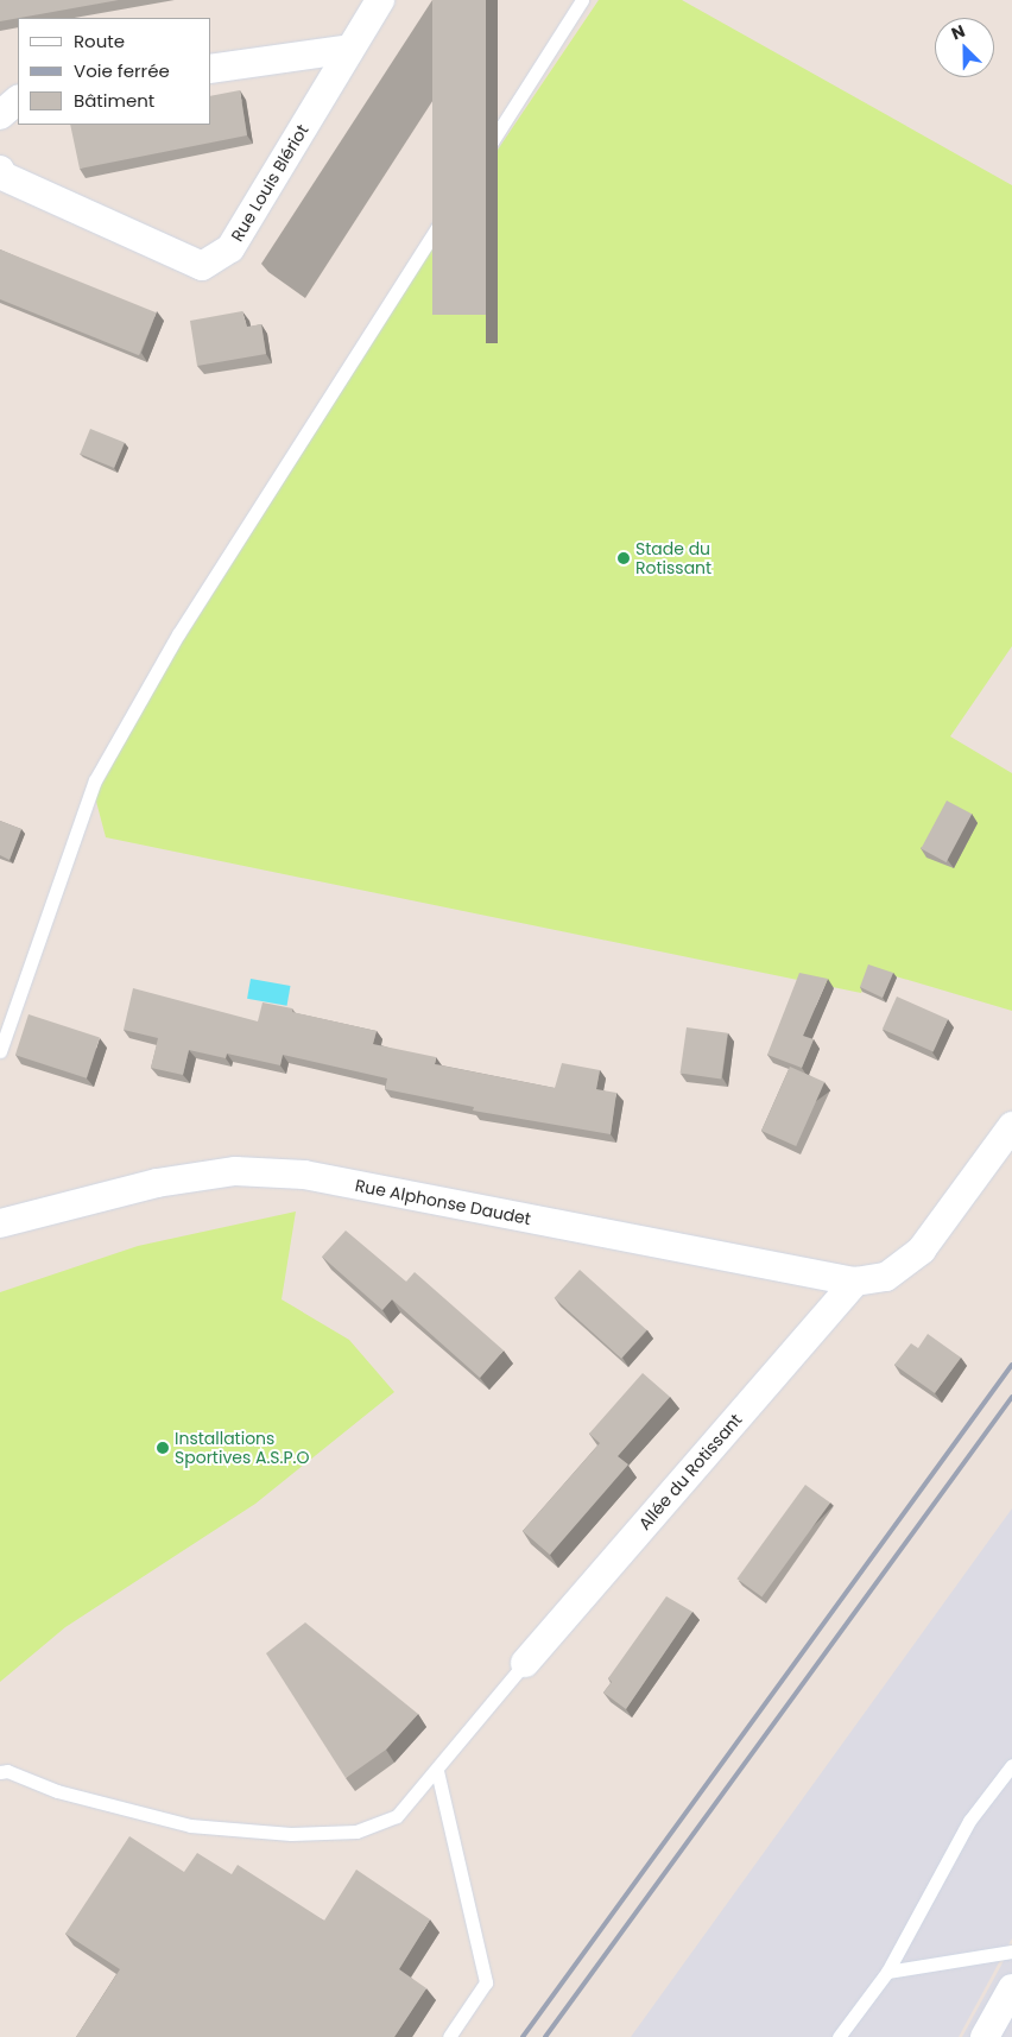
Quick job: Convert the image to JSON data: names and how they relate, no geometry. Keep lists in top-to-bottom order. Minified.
{"streets":{"street":["Rue Louis Blériot","Rue Alphonse Daudet","Allée du Rotissant"]},"crossings":[["Rue Alphonse Daudet","Allée du Rotissant"]],"places":["Stade du Rotissant","Installations Sportives A.S.P.O"],"legend":["Route","Voie ferrée","Bâtiment"],"north":"top left"}
